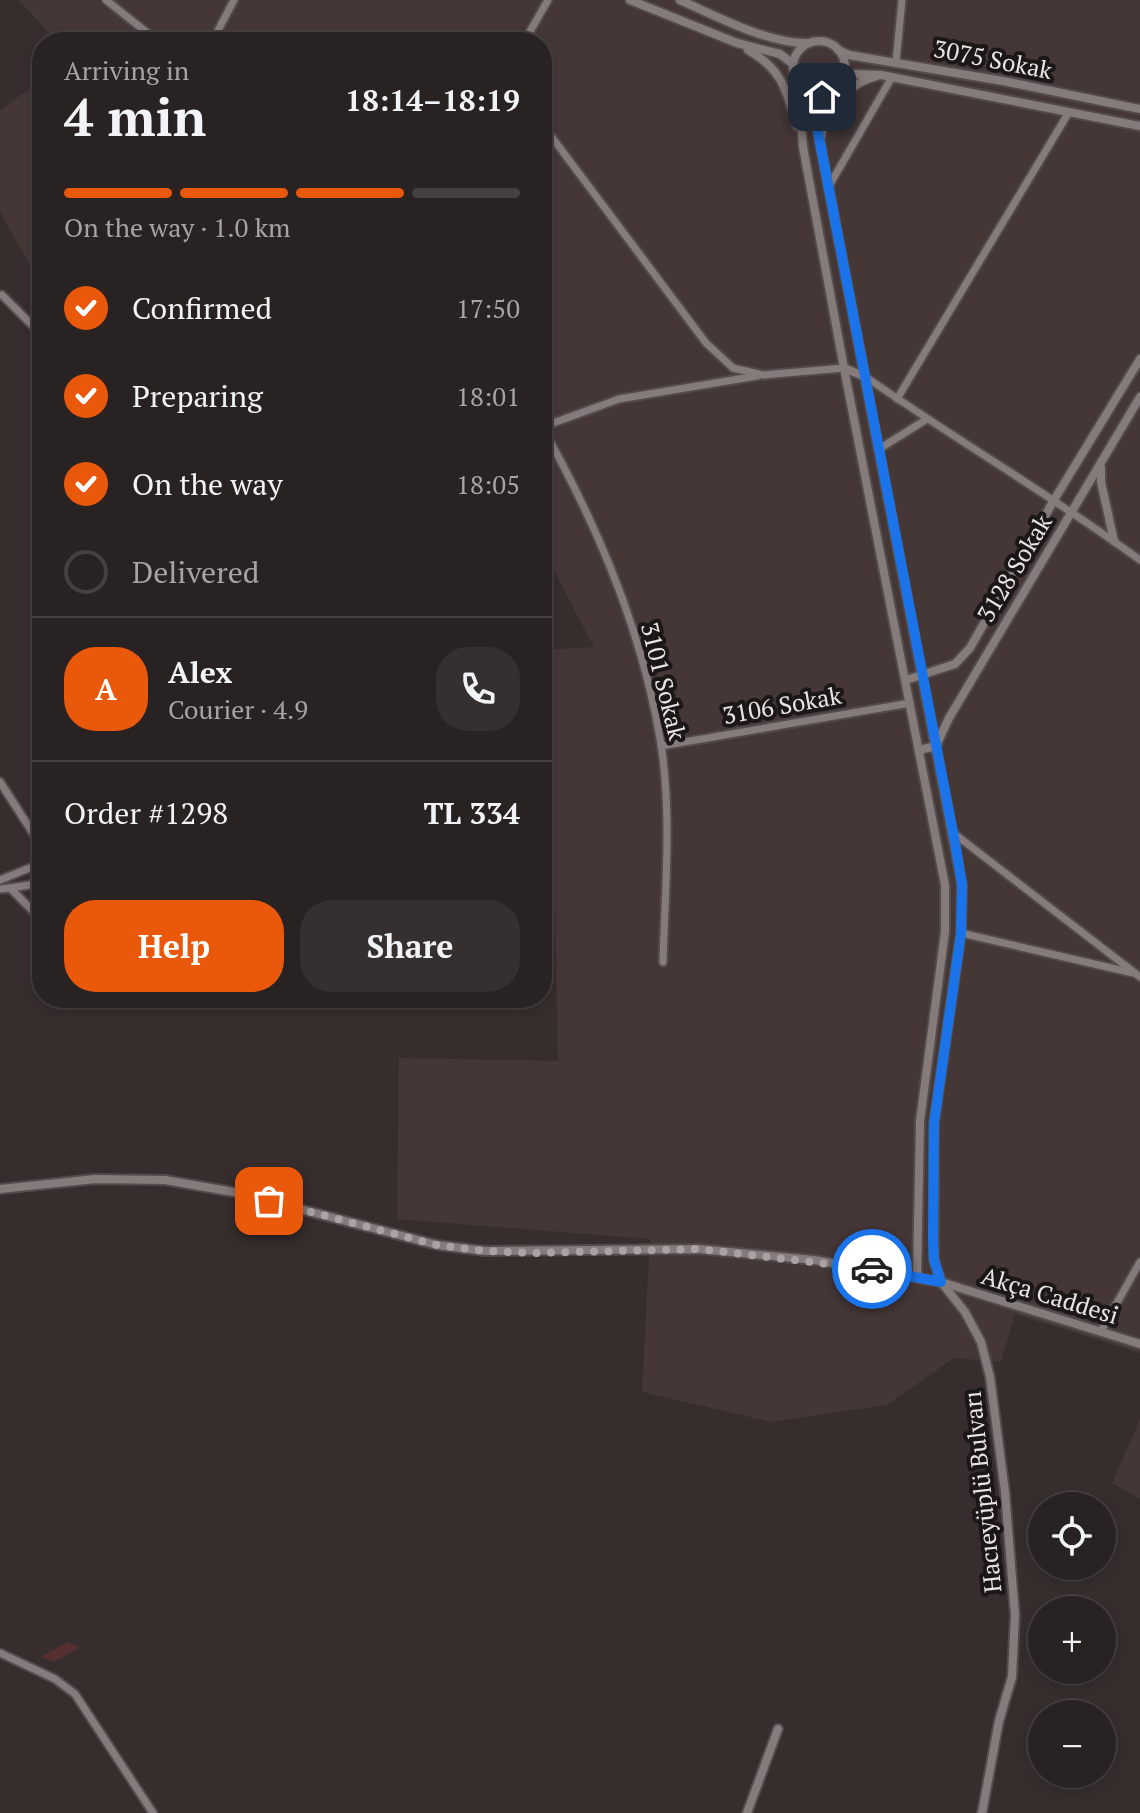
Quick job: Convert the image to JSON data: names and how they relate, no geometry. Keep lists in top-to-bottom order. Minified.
{"streets":{"street":["3075 Sokak","3128 Sokak","3101 Sokak","3106 Sokak","Akça Caddesi","Hacıeyüplü Bulvarı"]},"crossings":[["3075 Sokak","Hacıeyüplü Bulvarı"],["3128 Sokak","Hacıeyüplü Bulvarı"],["3101 Sokak","3106 Sokak"],["Akça Caddesi","Hacıeyüplü Bulvarı"]],"page":{"heading":["4 min","Arriving in","18:14–18:19"],"panel":["Alex","Courier · 4.9","Order #1298","TL 334"],"bar":"On the way · 1.0 km","list":[["Confirmed","17:50"],["Preparing","18:01"],["On the way","18:05"],"Delivered"],"round":"A","buttons":["Help","Share"],"map_buttons":["+","−"]}}
